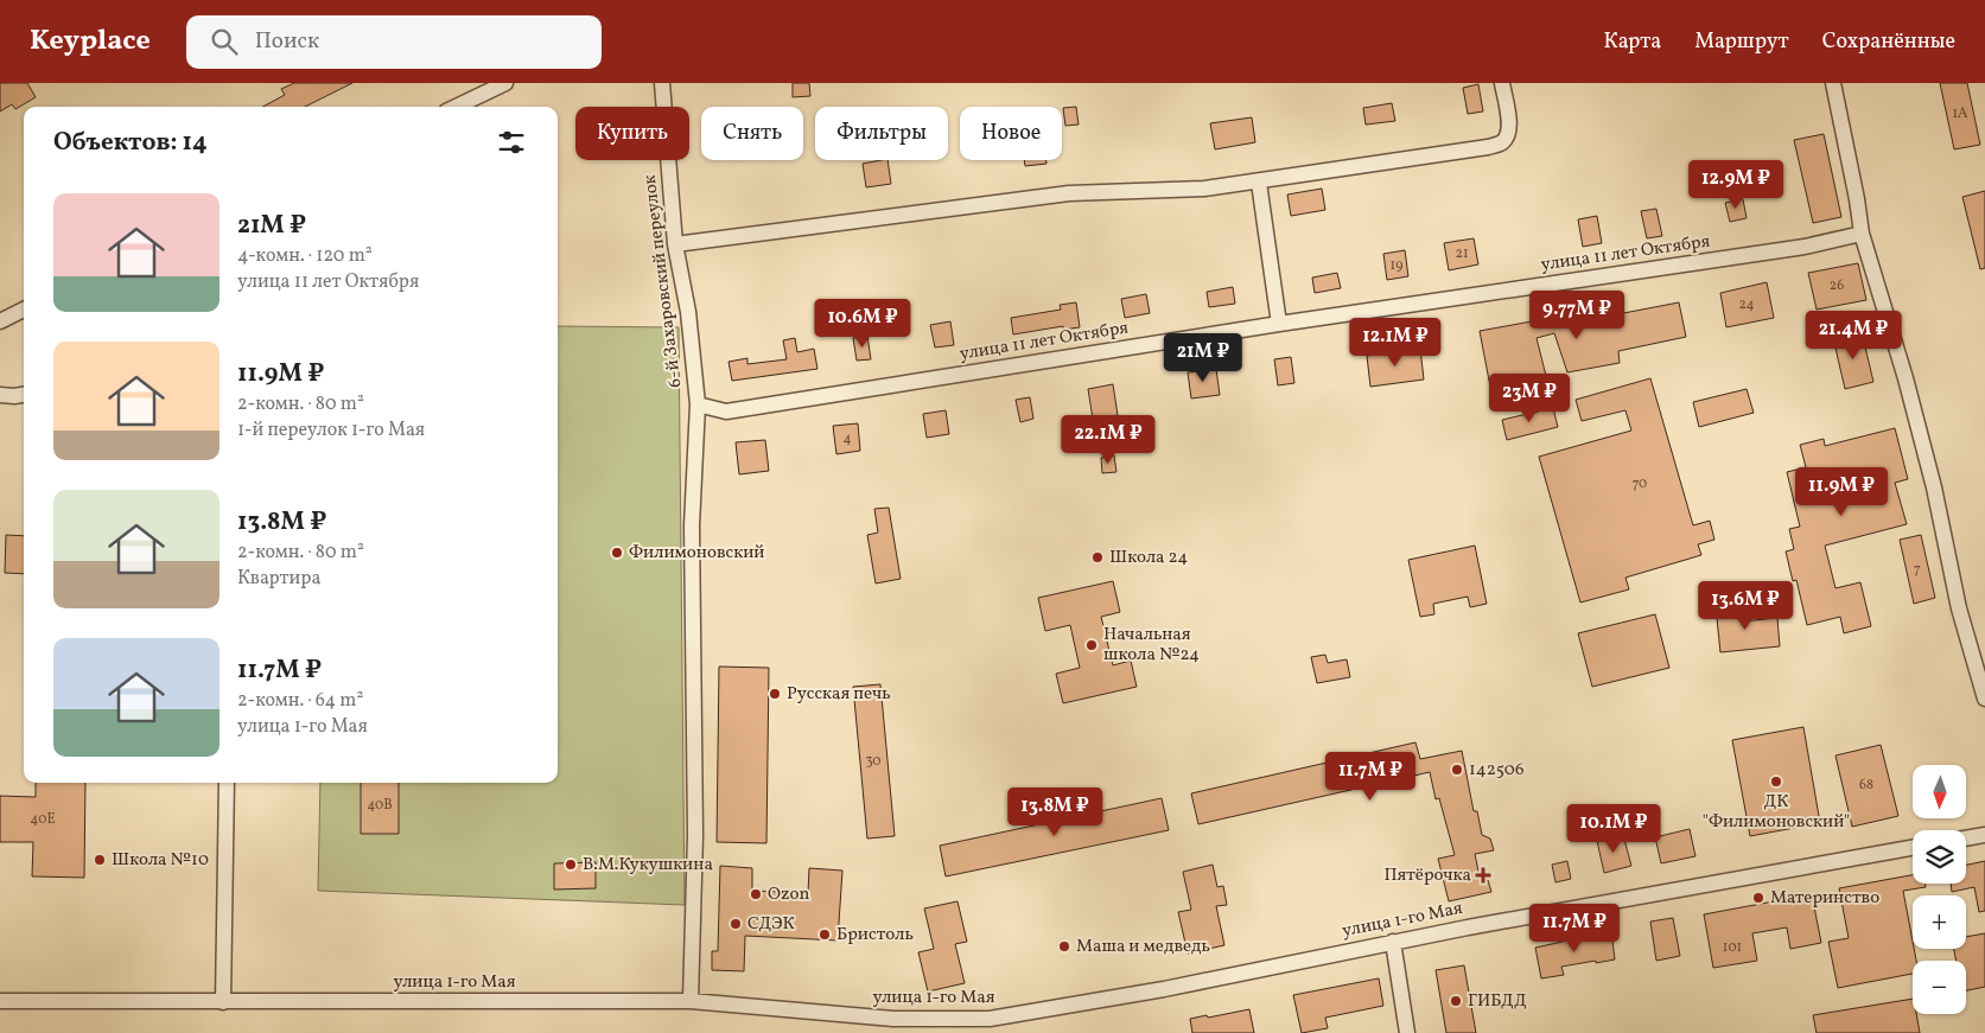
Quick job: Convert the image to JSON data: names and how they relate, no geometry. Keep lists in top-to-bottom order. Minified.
{"streets":{"street":["улица 11 лет Октября","6-й Захаровский переулок","улица 1-го Мая"]},"crossings":[["улица 11 лет Октября","6-й Захаровский переулок"],["6-й Захаровский переулок","улица 1-го Мая"]],"places":{"other":["Филимоновский","Школа 24","Начальная школа №24","Русская печь","142506","ДК \"Филимоновский\"","Школа №10","В.М.Кукушкина","Ozon","Материнство","СДЭК","Бристоль","Маша и медведь","ГИБДД"],"health":["Пятёрочка"]},"house_numbers":["1А","21","19","26","24","4","70","7","30","68","40В","40Е","101"],"north":"bottom","page":{"header":"Keyplace","search":"Поиск","nav":["Карта","Маршрут","Сохранённые"],"chip":["Купить","Снять","Фильтры","Новое"],"heading":"Объектов: 14","price":["12.9M ₽","9.77M ₽","10.6M ₽","21.4M ₽","12.1M ₽","21M ₽","23M ₽","22.1M ₽","11.9M ₽","13.6M ₽","11.7M ₽","13.8M ₽","10.1M ₽","11.7M ₽"],"list":[{"name":"21M ₽","note":"4-комн. · 120 m² · улица 11 лет Октября"},{"name":"11.9M ₽","note":"2-комн. · 80 m² · 1-й переулок 1-го Мая"},{"name":"13.8M ₽","note":"2-комн. · 80 m² · Квартира"},{"name":"11.7M ₽","note":"2-комн. · 64 m² · улица 1-го Мая"}],"map_buttons":["+","−"]}}
